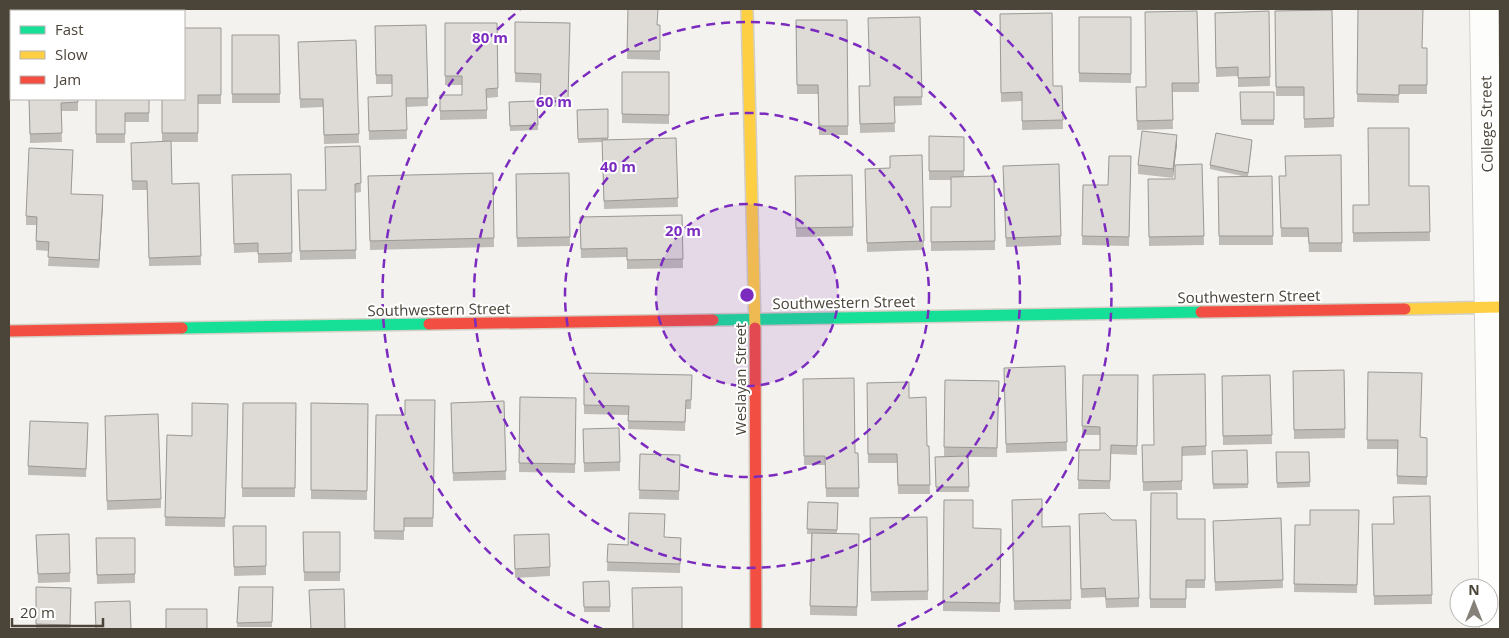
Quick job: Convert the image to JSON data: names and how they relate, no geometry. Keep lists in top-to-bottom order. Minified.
{"streets":{"street":["College Street","Southwestern Street","Weslayan Street"]},"crossings":[["College Street","Southwestern Street"],["Southwestern Street","Weslayan Street"]],"legend":["Fast","Slow","Jam"],"scale_bar":"20 m","north":"top","rings":["80 m","60 m","40 m","20 m"]}
